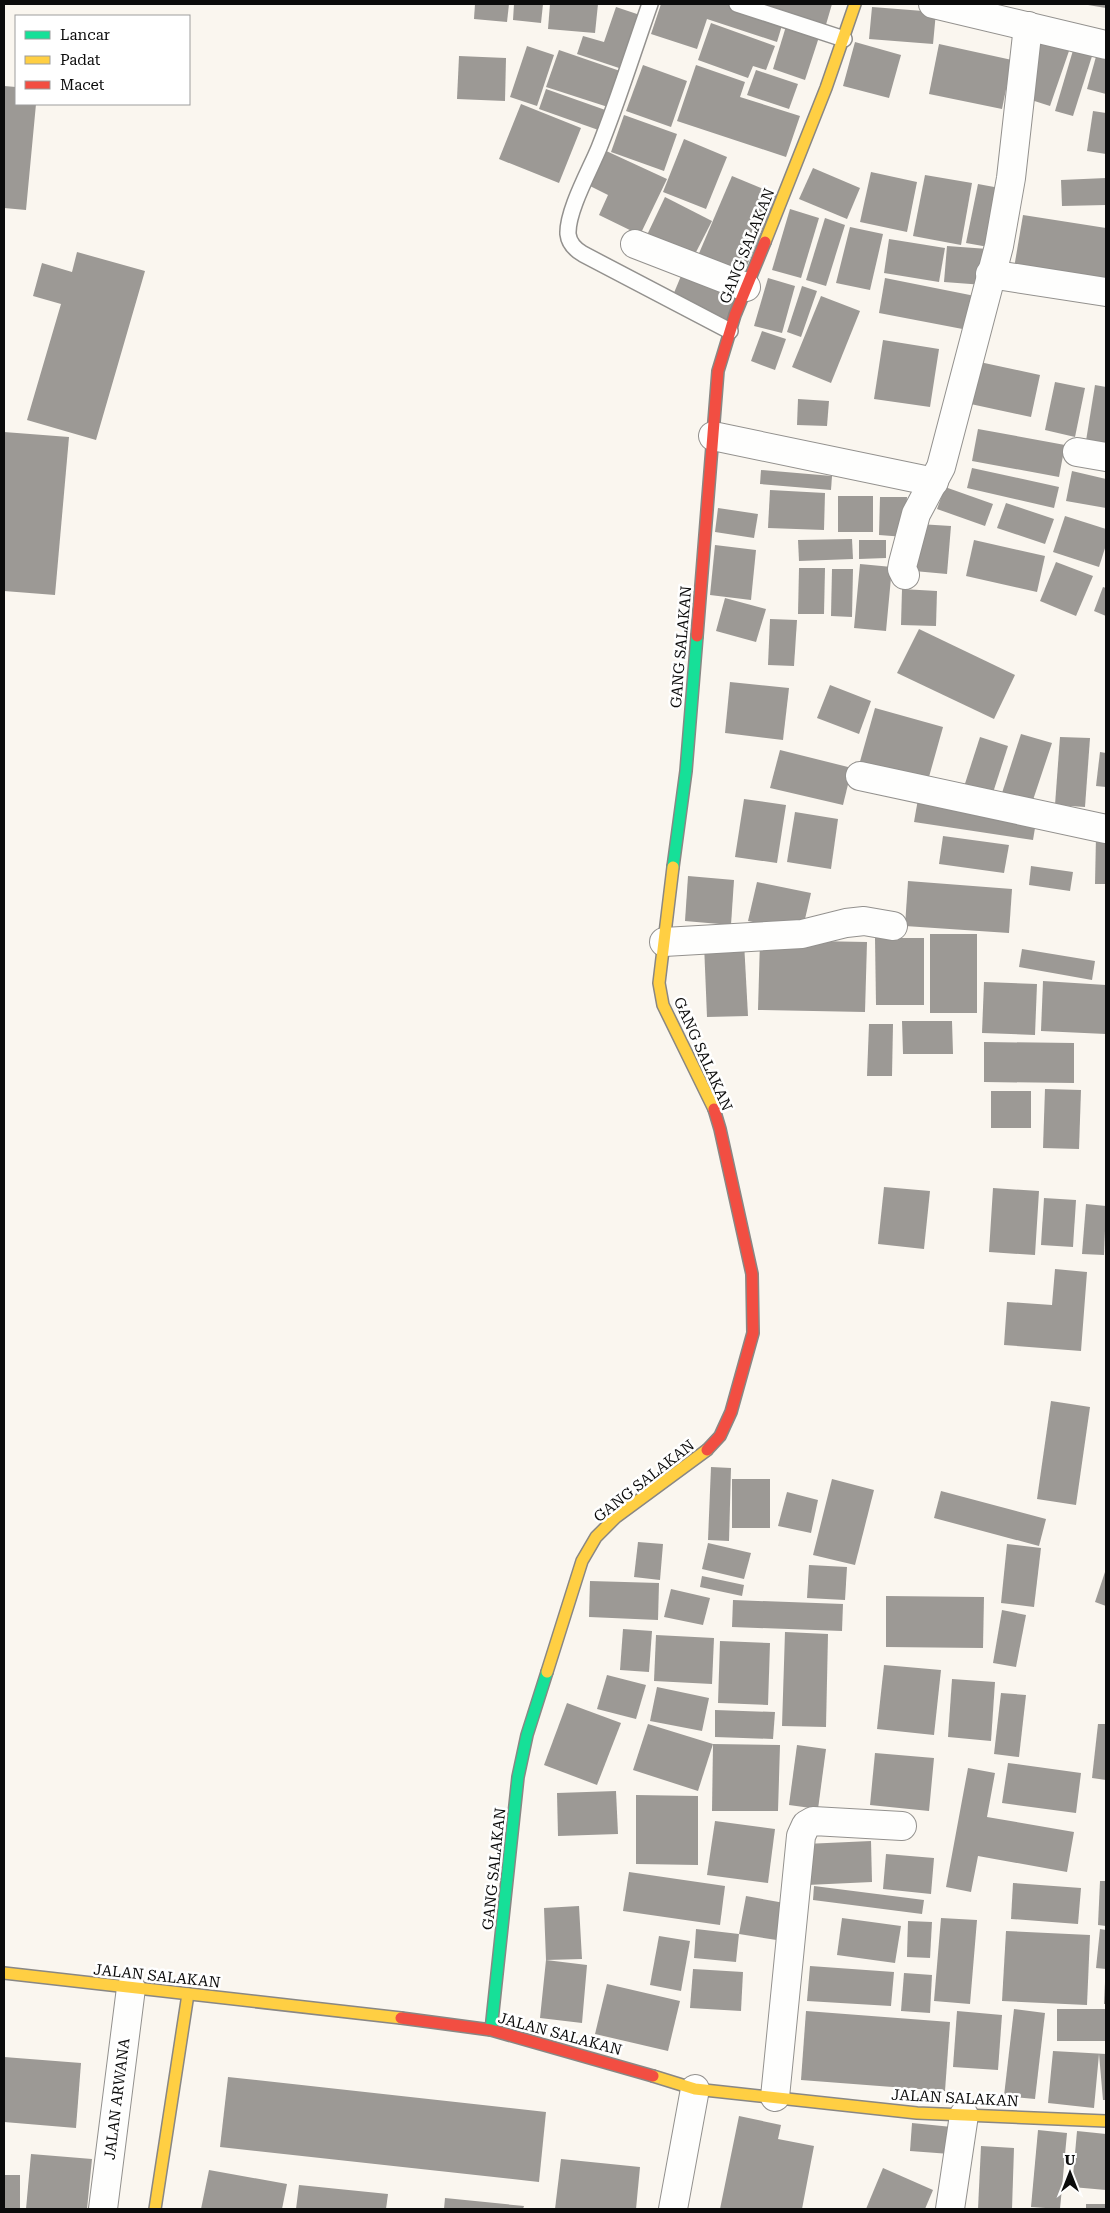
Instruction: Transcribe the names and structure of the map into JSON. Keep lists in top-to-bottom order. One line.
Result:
{"streets":{"street":["GANG SALAKAN","JALAN SALAKAN","JALAN ARWANA"]},"crossings":[["GANG SALAKAN","JALAN SALAKAN"],["JALAN SALAKAN","JALAN ARWANA"]],"legend":["Lancar","Padat","Macet"],"north":"top"}
